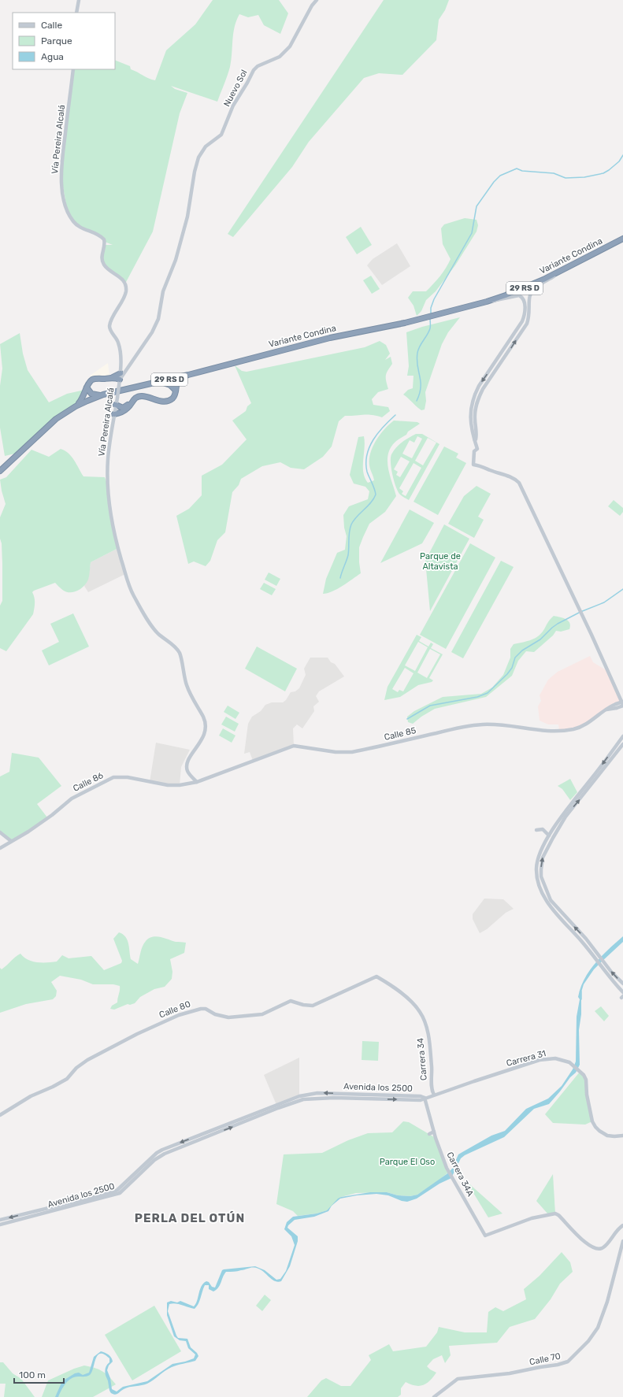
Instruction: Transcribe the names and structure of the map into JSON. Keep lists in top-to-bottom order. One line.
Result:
{"streets":{"highway":["Variante Condina","29 RS D"],"main road":["Nuevo Sol","Vía Pereira Alcalá","Calle 85","Calle 86","Calle 80","Carrera 31","Carrera 34","Avenida los 2500","Carrera 34A","Calle 70"]},"crossings":[["Nuevo Sol","Vía Pereira Alcalá"],["Vía Pereira Alcalá","Calle 85"],["Vía Pereira Alcalá","Calle 86"],["Calle 85","Calle 86"],["Calle 80","Carrera 34"],["Carrera 31","Carrera 34"],["Carrera 31","Avenida los 2500"],["Carrera 31","Carrera 34A"],["Avenida los 2500","Carrera 34A"]],"districts":["PERLA DEL OTÚN"],"parks":["Parque de Altavista","Parque El Oso"],"legend":["Calle","Parque","Agua"],"scale_bar":"100 m"}
